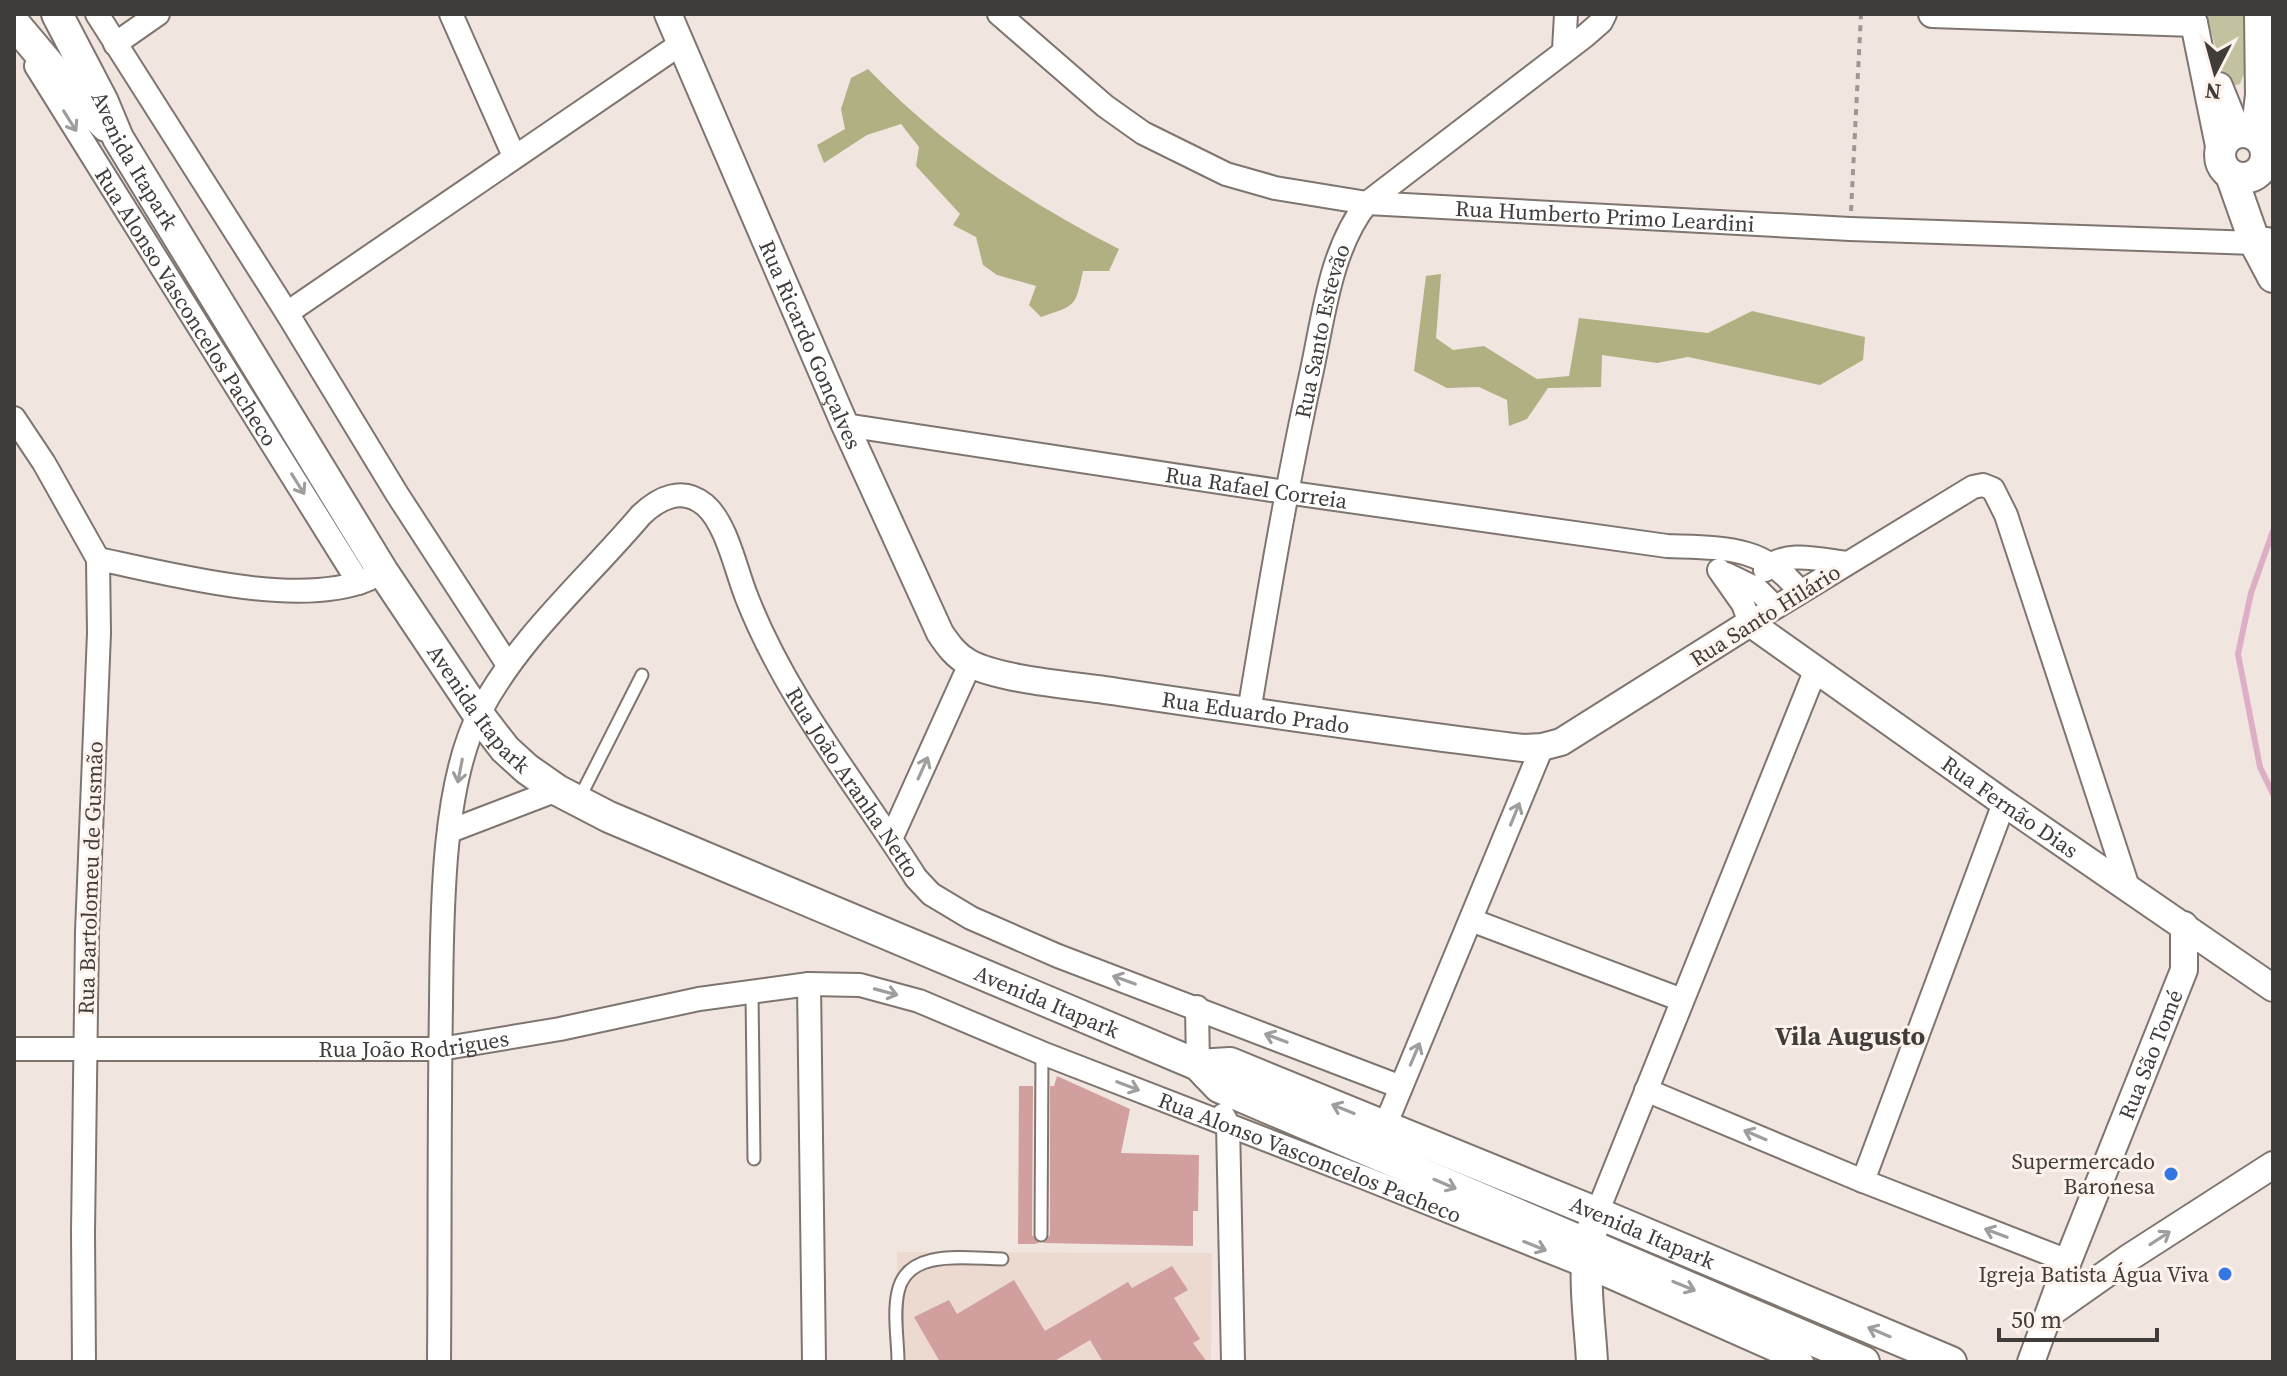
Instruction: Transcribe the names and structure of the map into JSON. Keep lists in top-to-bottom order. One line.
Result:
{"streets":{"main road":["Avenida Itapark","Rua Alonso Vasconcelos Pacheco"],"street":["Rua Humberto Primo Leardini","Rua Santo Estevão","Rua Ricardo Gonçalves","Rua Rafael Correia","Rua Santo Hilário","Rua Eduardo Prado","Rua João Aranha Netto","Rua Fernão Dias","Rua Bartolomeu de Gusmão","Rua João Rodrigues","Rua São Tomé"]},"crossings":[["Avenida Itapark","Rua Alonso Vasconcelos Pacheco"],["Avenida Itapark","Rua João Aranha Netto"],["Rua Humberto Primo Leardini","Rua Santo Estevão"],["Rua Alonso Vasconcelos Pacheco","Rua João Rodrigues"],["Rua Santo Estevão","Rua Rafael Correia"],["Rua Santo Estevão","Rua Eduardo Prado"],["Rua Ricardo Gonçalves","Rua Rafael Correia"],["Rua Ricardo Gonçalves","Rua Eduardo Prado"],["Rua Rafael Correia","Rua Santo Hilário"],["Rua Santo Hilário","Rua Eduardo Prado"],["Rua Santo Hilário","Rua Fernão Dias"],["Rua João Aranha Netto","Rua João Rodrigues"],["Rua Fernão Dias","Rua São Tomé"],["Rua Bartolomeu de Gusmão","Rua João Rodrigues"]],"one_way":["Rua Alonso Vasconcelos Pacheco"],"districts":["Vila Augusto"],"places":["Supermercado Baronesa","Igreja Batista Água Viva"],"scale_bar":"50 m","north":"bottom"}
